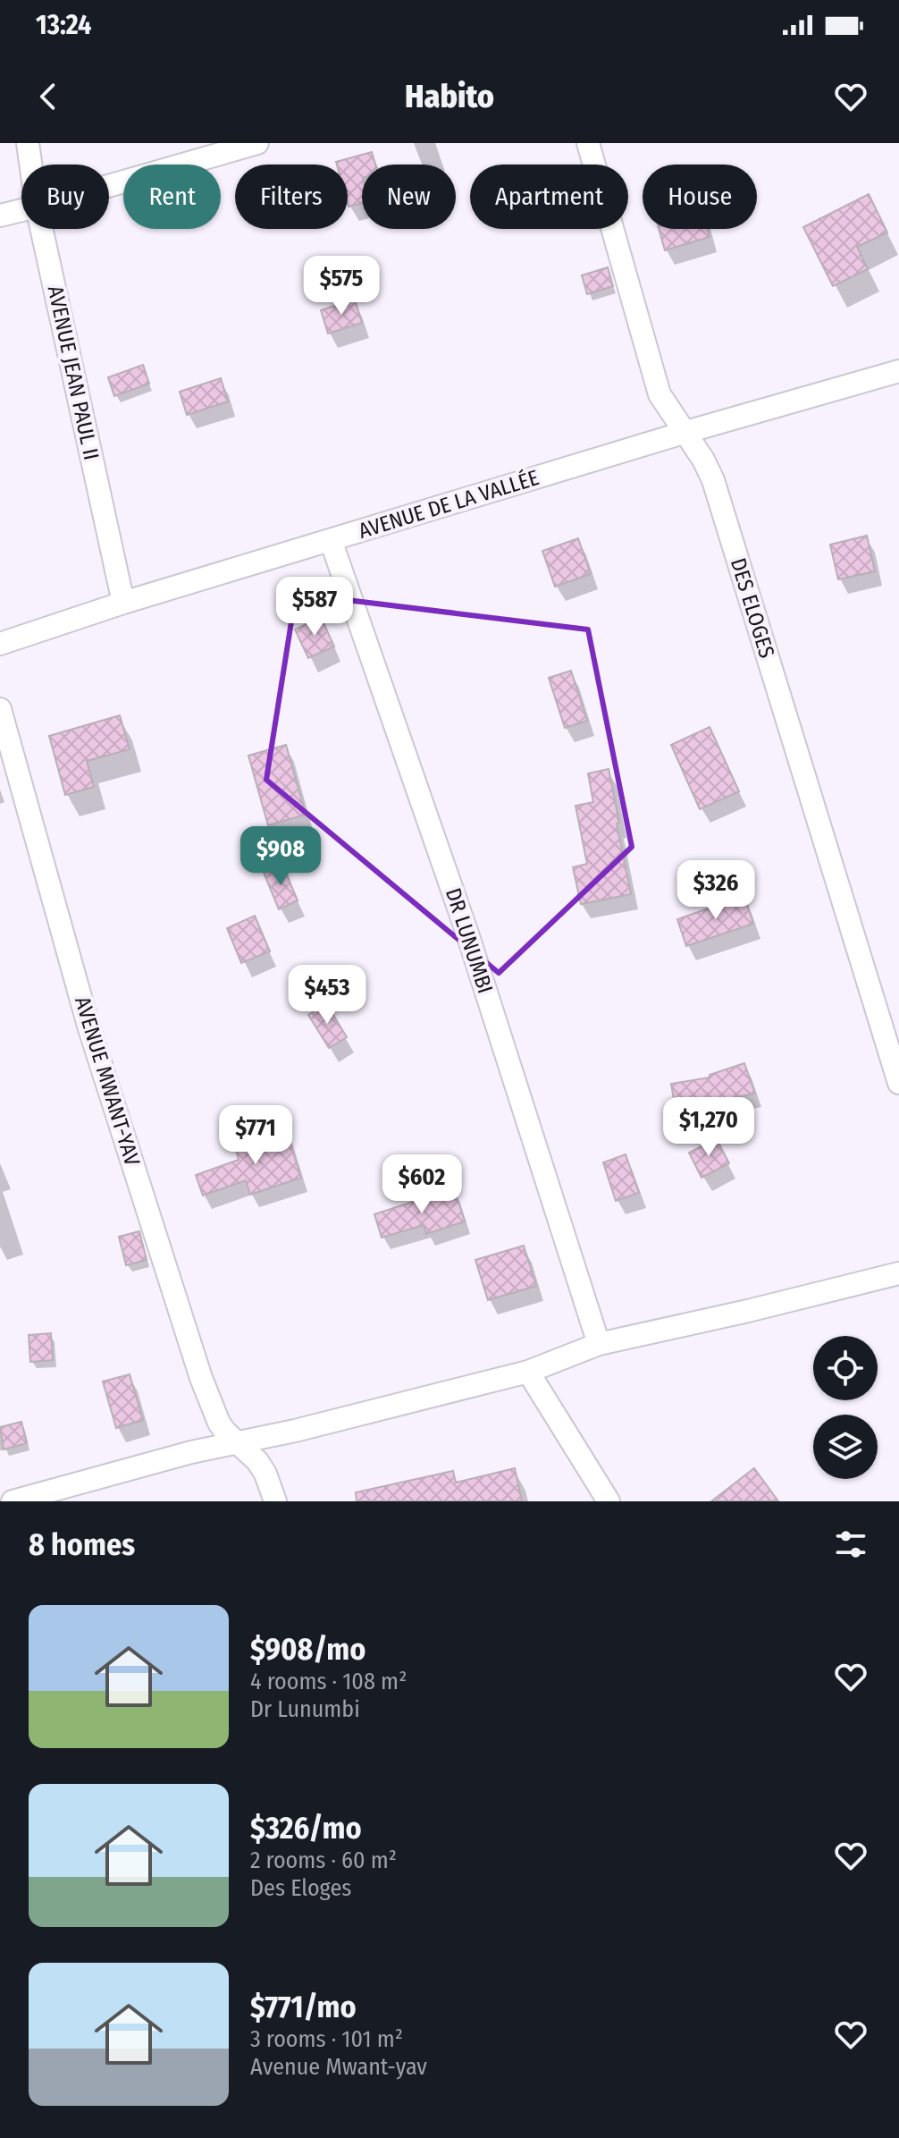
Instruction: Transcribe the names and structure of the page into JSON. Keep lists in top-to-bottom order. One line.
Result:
{"streets":{"street":["AVENUE JEAN PAUL II","AVENUE DE LA VALLÉE","DES ELOGES","DR LUNUMBI","AVENUE MWANT-YAV"]},"crossings":[["AVENUE JEAN PAUL II","AVENUE DE LA VALLÉE"],["AVENUE DE LA VALLÉE","DES ELOGES"],["AVENUE DE LA VALLÉE","DR LUNUMBI"]],"page":{"status":"13:24","header":"Habito","chip":["Buy","Rent","Filters","New","Apartment","House"],"price":["$575","$587","$908","$326","$453","$1,270","$771","$602"],"heading":"8 homes","list":[{"name":"$908/mo","note":"4 rooms · 108 m² · Dr Lunumbi"},{"name":"$326/mo","note":"2 rooms · 60 m² · Des Eloges"},{"name":"$771/mo","note":"3 rooms · 101 m² · Avenue Mwant-yav"}]}}
